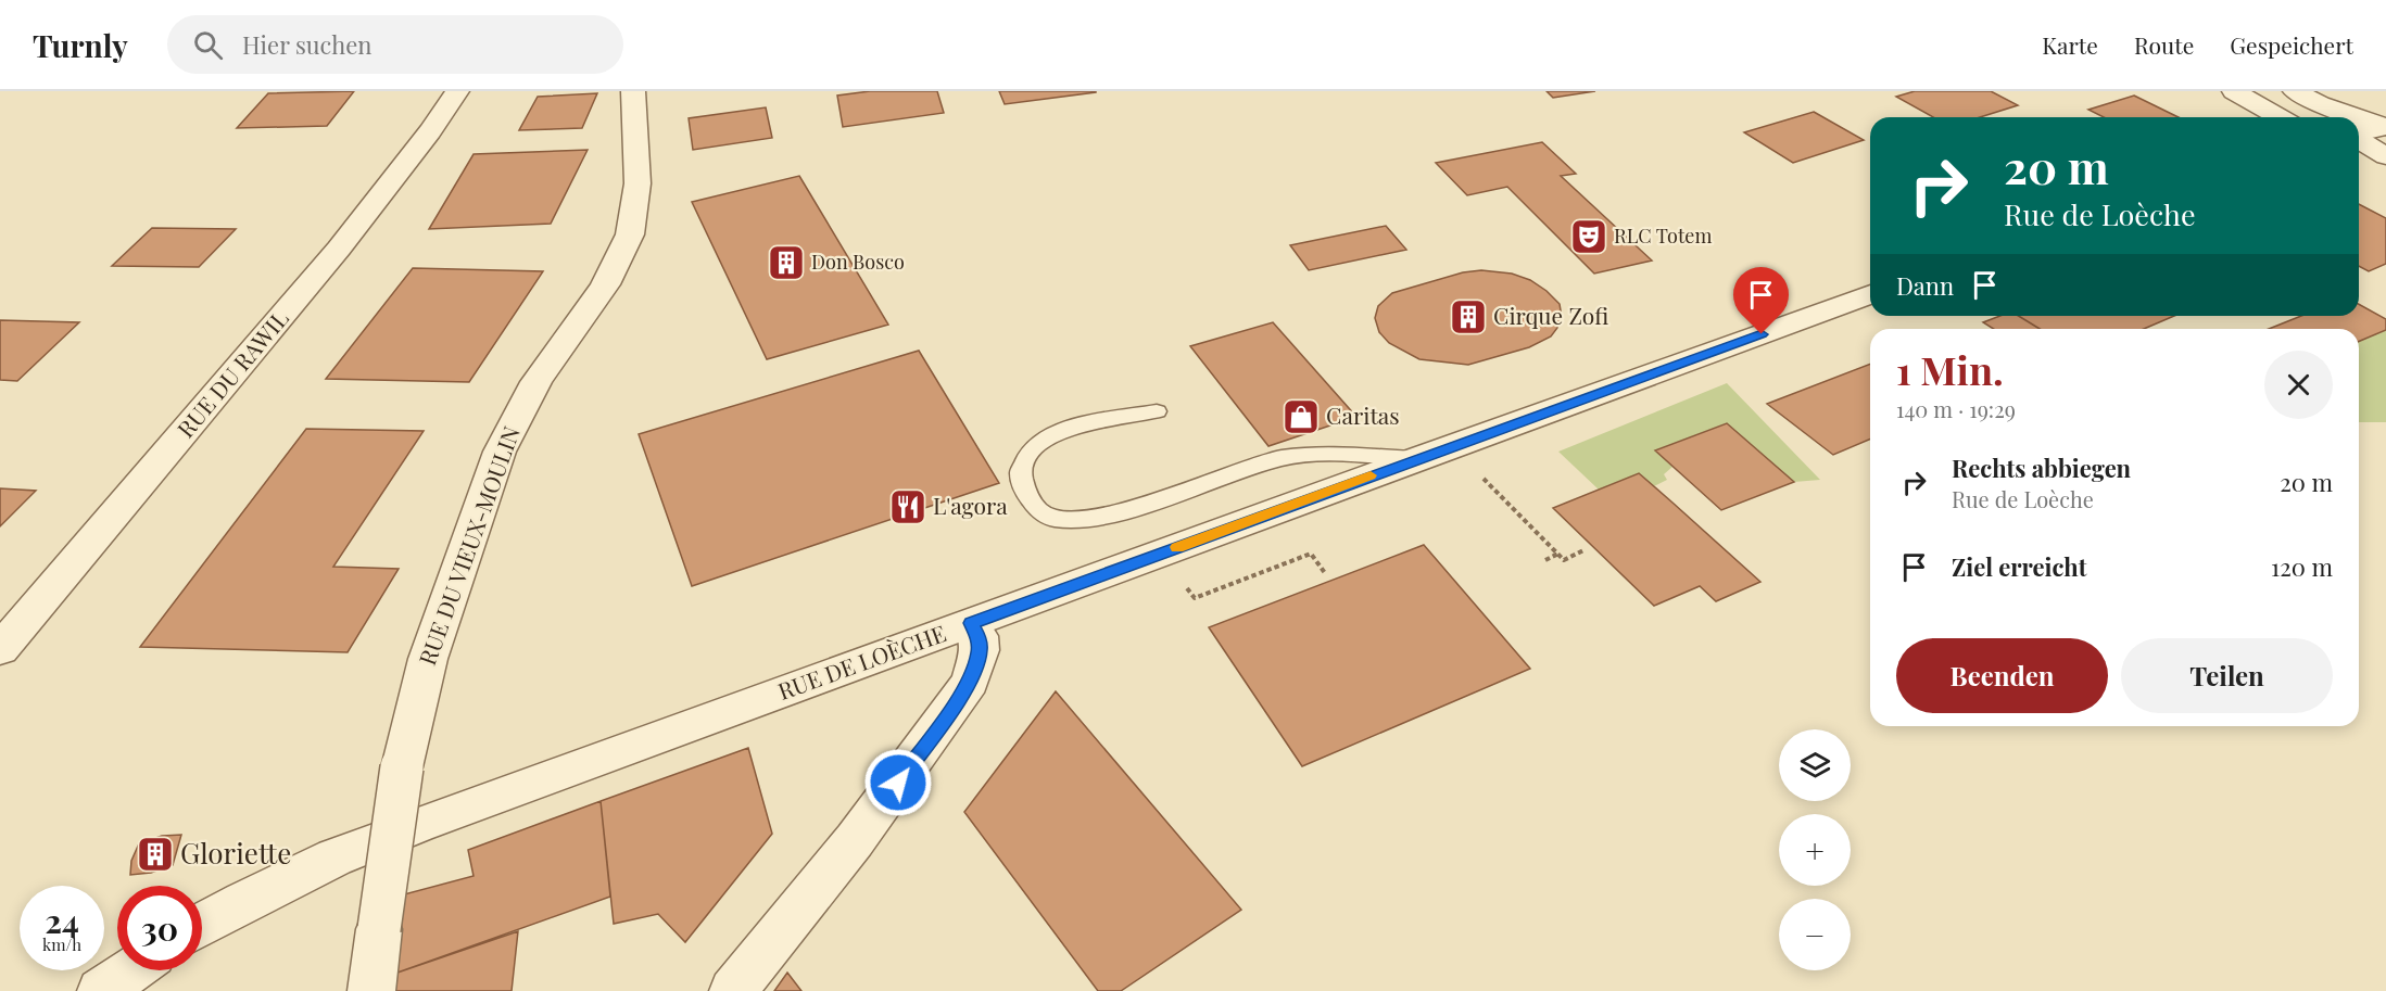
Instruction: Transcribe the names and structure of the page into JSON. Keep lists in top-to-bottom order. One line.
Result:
{"streets":{"street":["RUE DU RAWIL","RUE DU VIEUX-MOULIN","RUE DE LOÈCHE"]},"places":{"theatre":["RLC Totem"],"building":["Don Bosco","Cirque Zofi","Gloriette"],"shop":["Caritas"],"restaurant":["L'agora"]},"page":{"header":"Turnly","search":"Hier suchen","nav":["Karte","Route","Gespeichert"],"turn":["20 m","Rue de Loèche"],"then":"Dann","heading":["1 Min.","140 m · 19:29"],"list":[{"name":"Rechts abbiegen","note":"Rue de Loèche","value":"20 m"},{"name":"Ziel erreicht","value":"120 m"}],"buttons":["Beenden","Teilen"],"map_buttons":["+","−"],"speed":"24 km/h","limit":"30"}}
